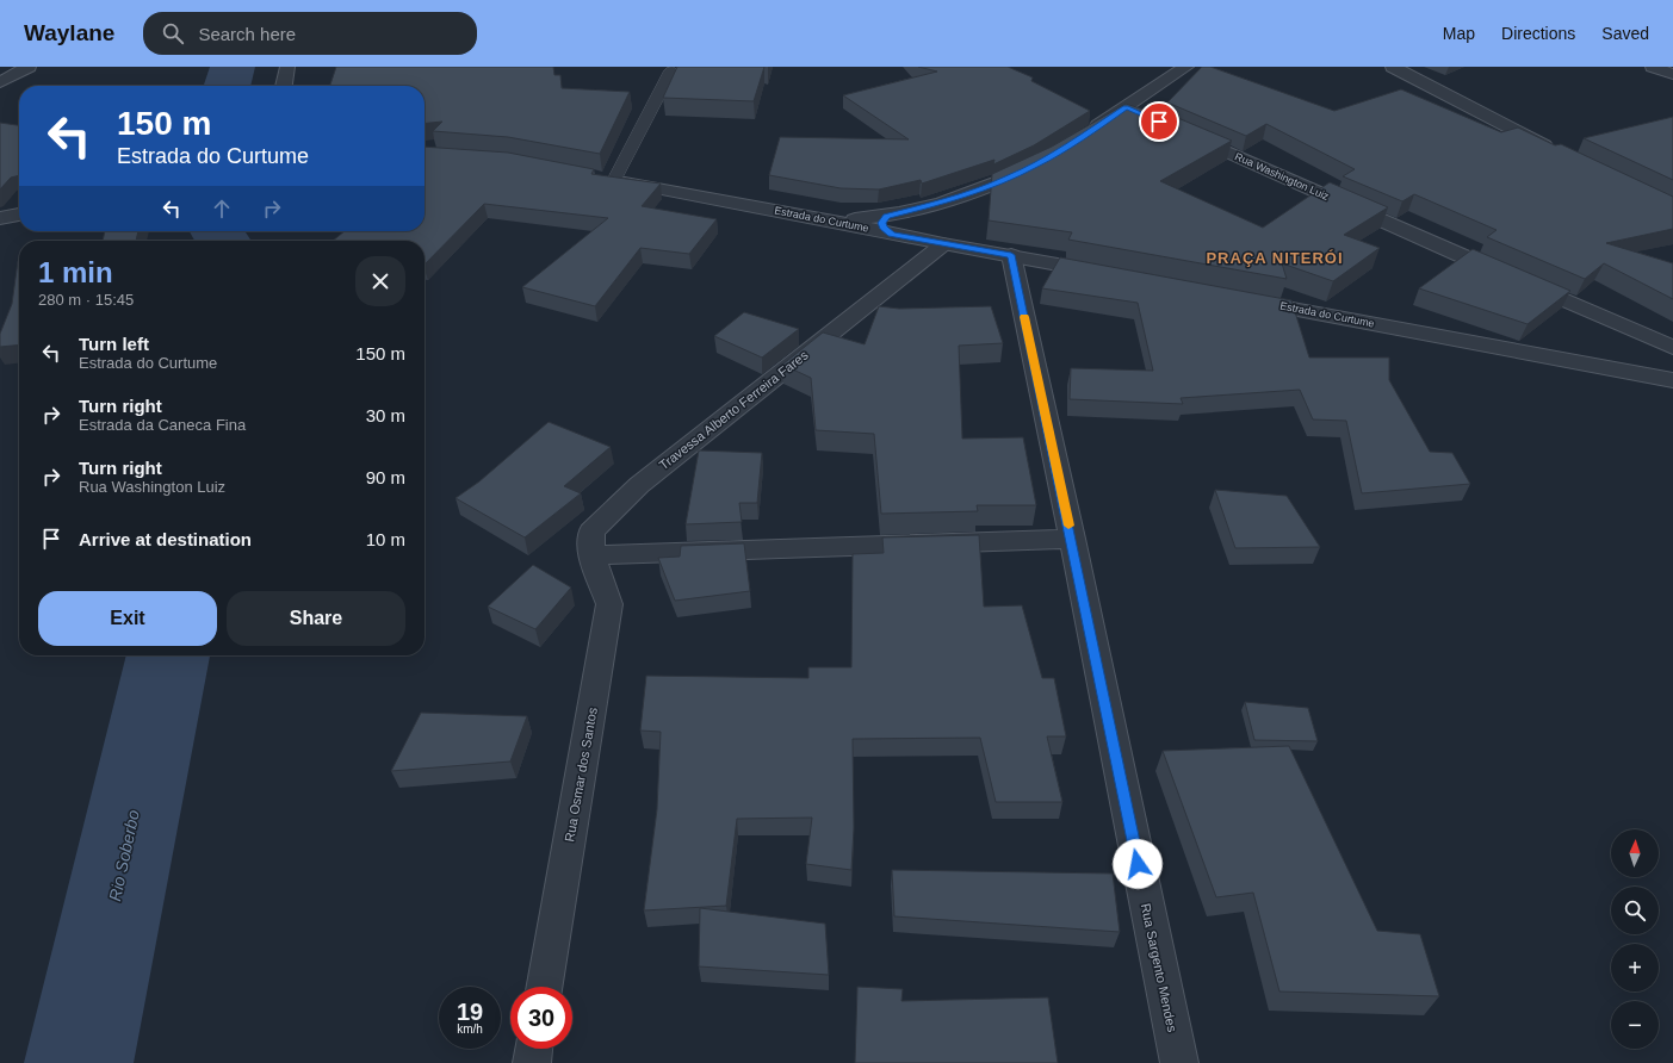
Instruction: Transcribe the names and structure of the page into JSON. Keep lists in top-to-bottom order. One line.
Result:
{"streets":{"street":["Rua Washington Luiz","Estrada do Curtume","Travessa Alberto Ferreira Fares","Rua Osmar dos Santos","Rua Sargento Mendes"]},"crossings":[["Estrada do Curtume","Travessa Alberto Ferreira Fares"],["Estrada do Curtume","Rua Sargento Mendes"],["Travessa Alberto Ferreira Fares","Rua Osmar dos Santos"]],"districts":["PRAÇA NITERÓI"],"water":["Rio Soberbo"],"north":"top","page":{"header":"Waylane","search":"Search here","nav":["Map","Directions","Saved"],"turn":["150 m","Estrada do Curtume"],"heading":["1 min","280 m · 15:45"],"list":[{"name":"Turn left","note":"Estrada do Curtume","value":"150 m"},{"name":"Turn right","note":"Estrada da Caneca Fina","value":"30 m"},{"name":"Turn right","note":"Rua Washington Luiz","value":"90 m"},{"name":"Arrive at destination","value":"10 m"}],"buttons":["Exit","Share"],"map_buttons":["+","−"],"speed":"19 km/h","limit":"30"}}
